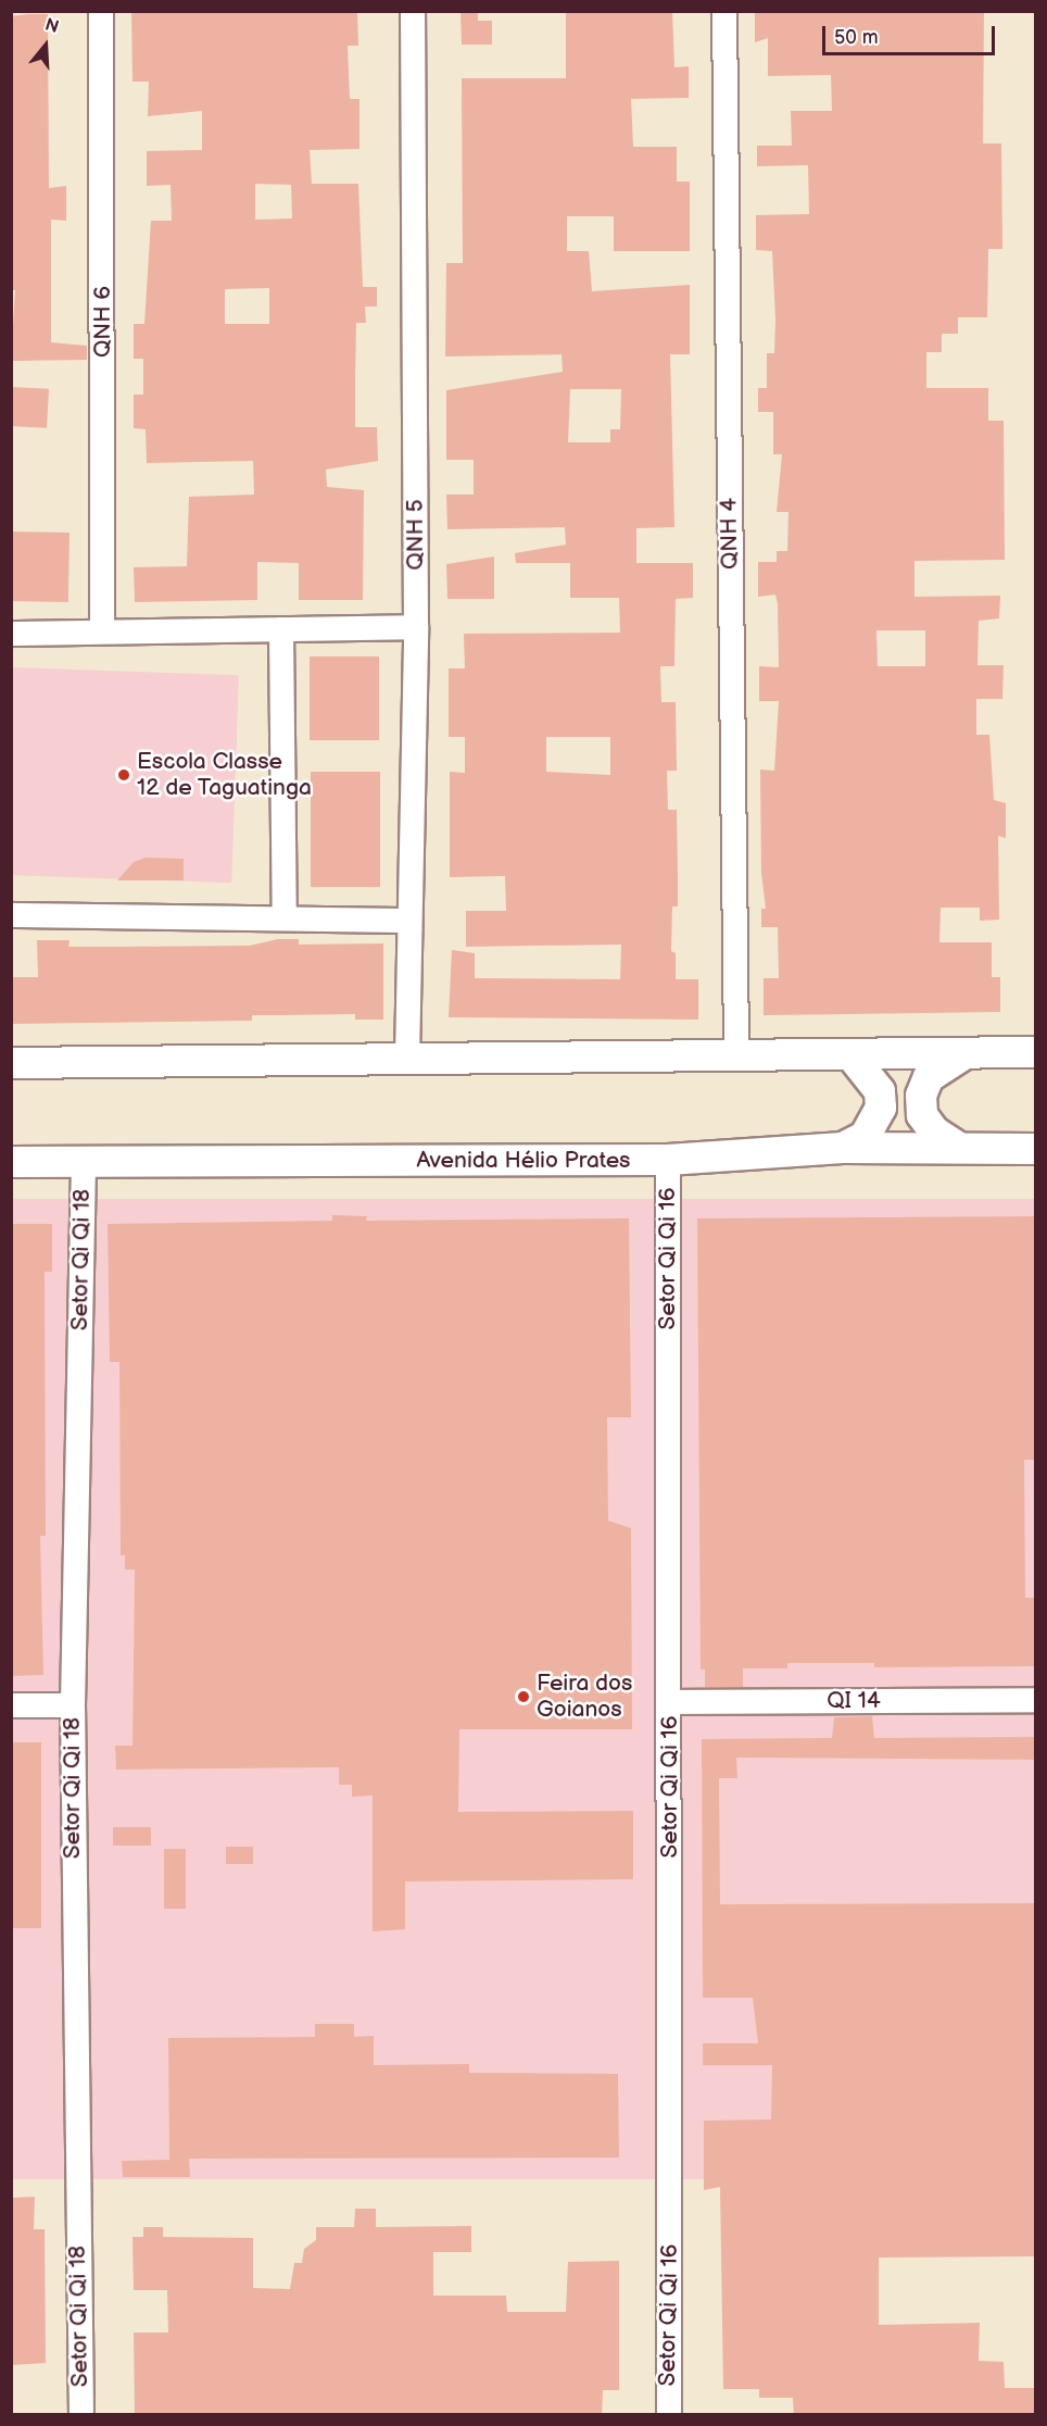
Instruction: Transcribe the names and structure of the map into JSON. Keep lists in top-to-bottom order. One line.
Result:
{"streets":{"main road":["Avenida Hélio Prates"],"street":["QNH 6","QNH 4","QNH 5","Setor Qi Qi 16","Setor Qi Qi 18","QI 14"]},"crossings":[["Avenida Hélio Prates","Setor Qi Qi 16"],["Avenida Hélio Prates","Setor Qi Qi 18"],["Setor Qi Qi 16","QI 14"]],"places":["Escola Classe 12 de Taguatinga","Feira dos Goianos"],"scale_bar":"50 m","north":"top"}
